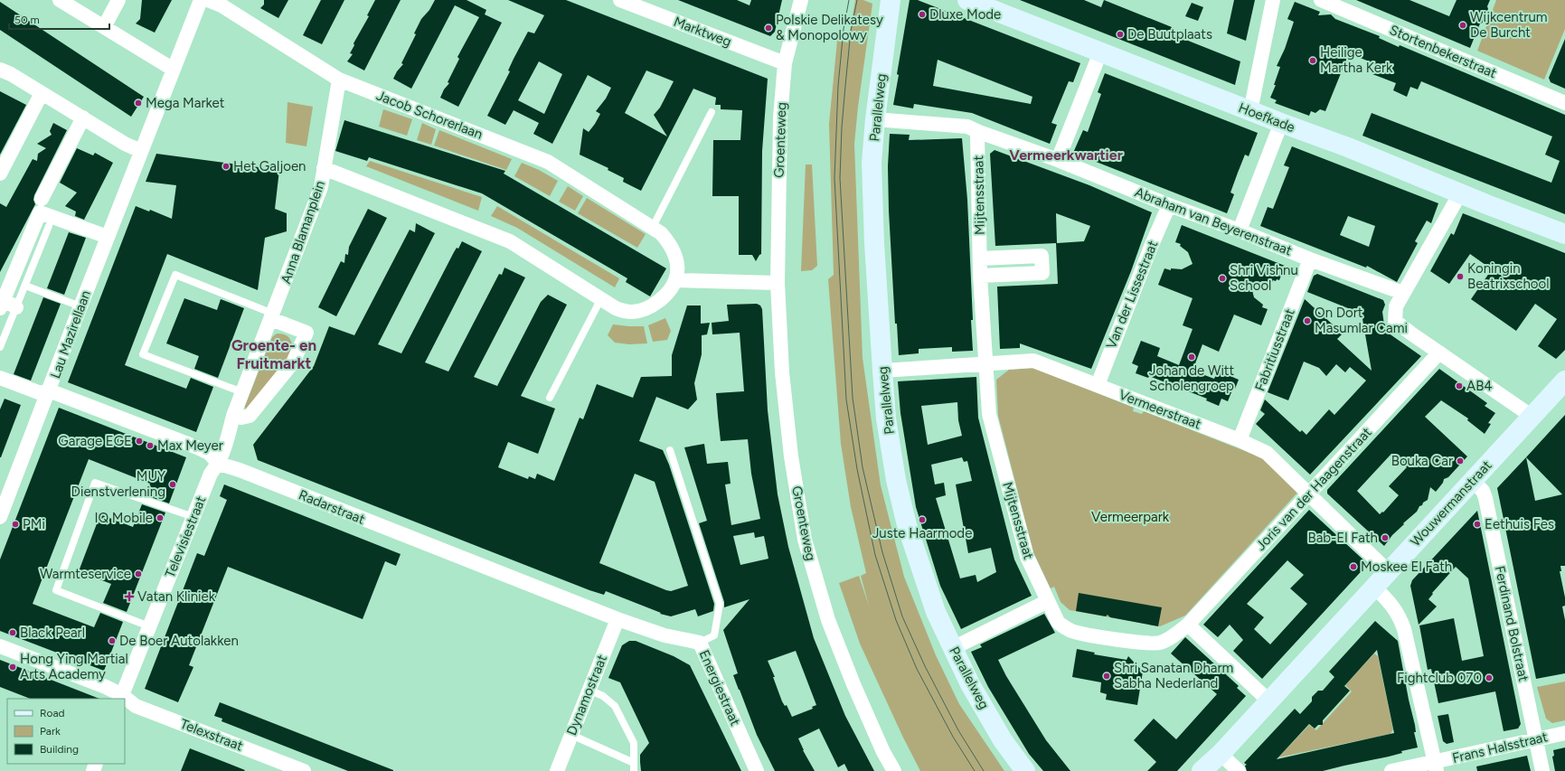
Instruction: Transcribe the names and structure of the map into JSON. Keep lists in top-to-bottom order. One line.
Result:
{"streets":{"street":["Marktweg","Stortenbekerstraat","Parallelweg","Jacob Schorerlaan","Hoefkade","Groenteweg","Mijtensstraat","Abraham van Beyerenstraat","Anna Blamanplein","Van der Lissestraat","Lau Mazirellaan","Fabritiusstraat","Vermeerstraat","Joris van der Haagenstraat","Wouwermanstraat","Radarstraat","Televisiestraat","Ferdinand Bolstraat","Energiestraat","Dynamostraat","Telexstraat","Frans Halsstraat"]},"crossings":[["Marktweg","Groenteweg"],["Parallelweg","Abraham van Beyerenstraat"],["Parallelweg","Vermeerstraat"],["Jacob Schorerlaan","Anna Blamanplein"],["Mijtensstraat","Abraham van Beyerenstraat"],["Mijtensstraat","Vermeerstraat"],["Mijtensstraat","Joris van der Haagenstraat"],["Abraham van Beyerenstraat","Van der Lissestraat"],["Abraham van Beyerenstraat","Fabritiusstraat"],["Anna Blamanplein","Televisiestraat"],["Van der Lissestraat","Vermeerstraat"],["Lau Mazirellaan","Radarstraat"],["Fabritiusstraat","Vermeerstraat"],["Vermeerstraat","Joris van der Haagenstraat"],["Vermeerstraat","Wouwermanstraat"],["Wouwermanstraat","Ferdinand Bolstraat"],["Radarstraat","Televisiestraat"],["Radarstraat","Energiestraat"],["Radarstraat","Dynamostraat"],["Ferdinand Bolstraat","Frans Halsstraat"],["Energiestraat","Dynamostraat"]],"districts":["Vermeerkwartier","Groente- en Fruitmarkt"],"parks":["Vermeerpark"],"places":{"other":["Dluxe Mode","Wijkcentrum De Burcht","Polskie Delikatesy & Monopolowy","De Buutplaats","Heilige Martha Kerk","Mega Market","Het Galjoen","Koningin Beatrixschool","Shri Vishnu School","On Dort Masumlar Cami","Johan de Witt Scholengroep","AB4","Garage EGE","Max Meyer","Bouka Car","MUY Dienstverlening","IQ Mobile","Juste Haarmode","PMi","Eethuis Fes","Bab-El Fath","Moskee El Fath","Warmteservice","Black Pearl","De Boer Autolakken","Hong Ying Martial Arts Academy","Shri Sanatan Dharm Sabha Nederland","Fightclub 070"],"health":["Vatan Kliniek"]},"legend":["Road","Park","Building"],"scale_bar":"50 m"}
